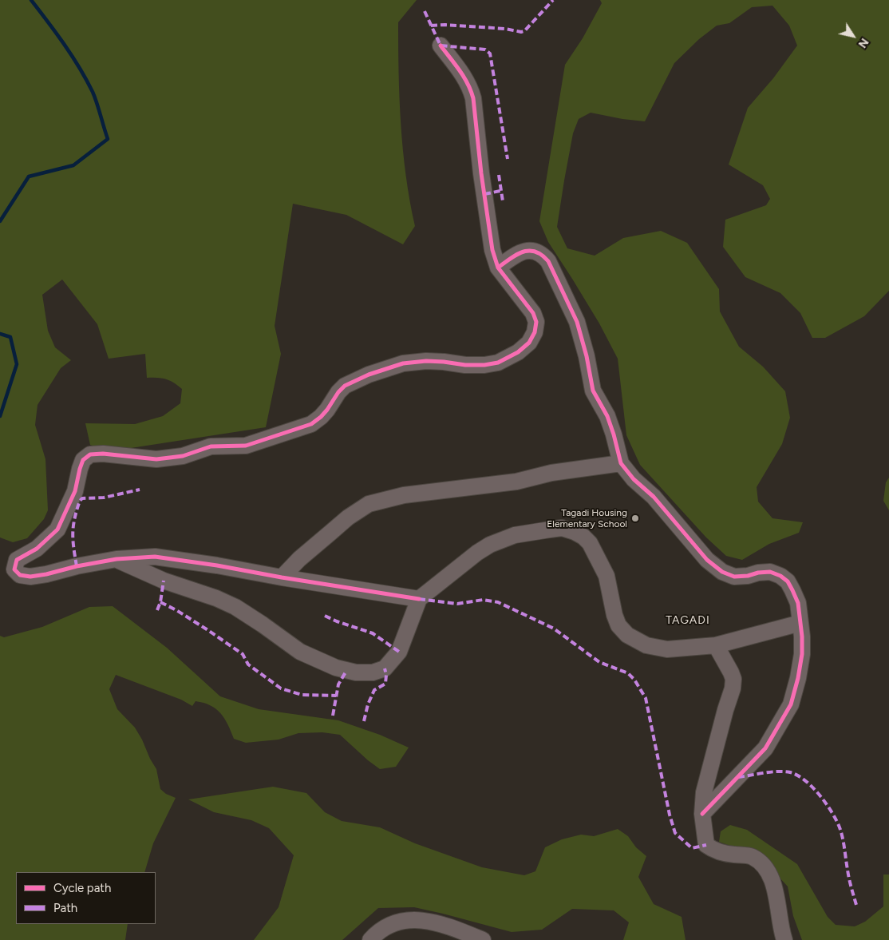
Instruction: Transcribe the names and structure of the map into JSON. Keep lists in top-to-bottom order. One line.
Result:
{"districts":["TAGADI"],"places":["Tagadi Housing Elementary School"],"legend":["Cycle path","Path"],"north":"bottom right"}
